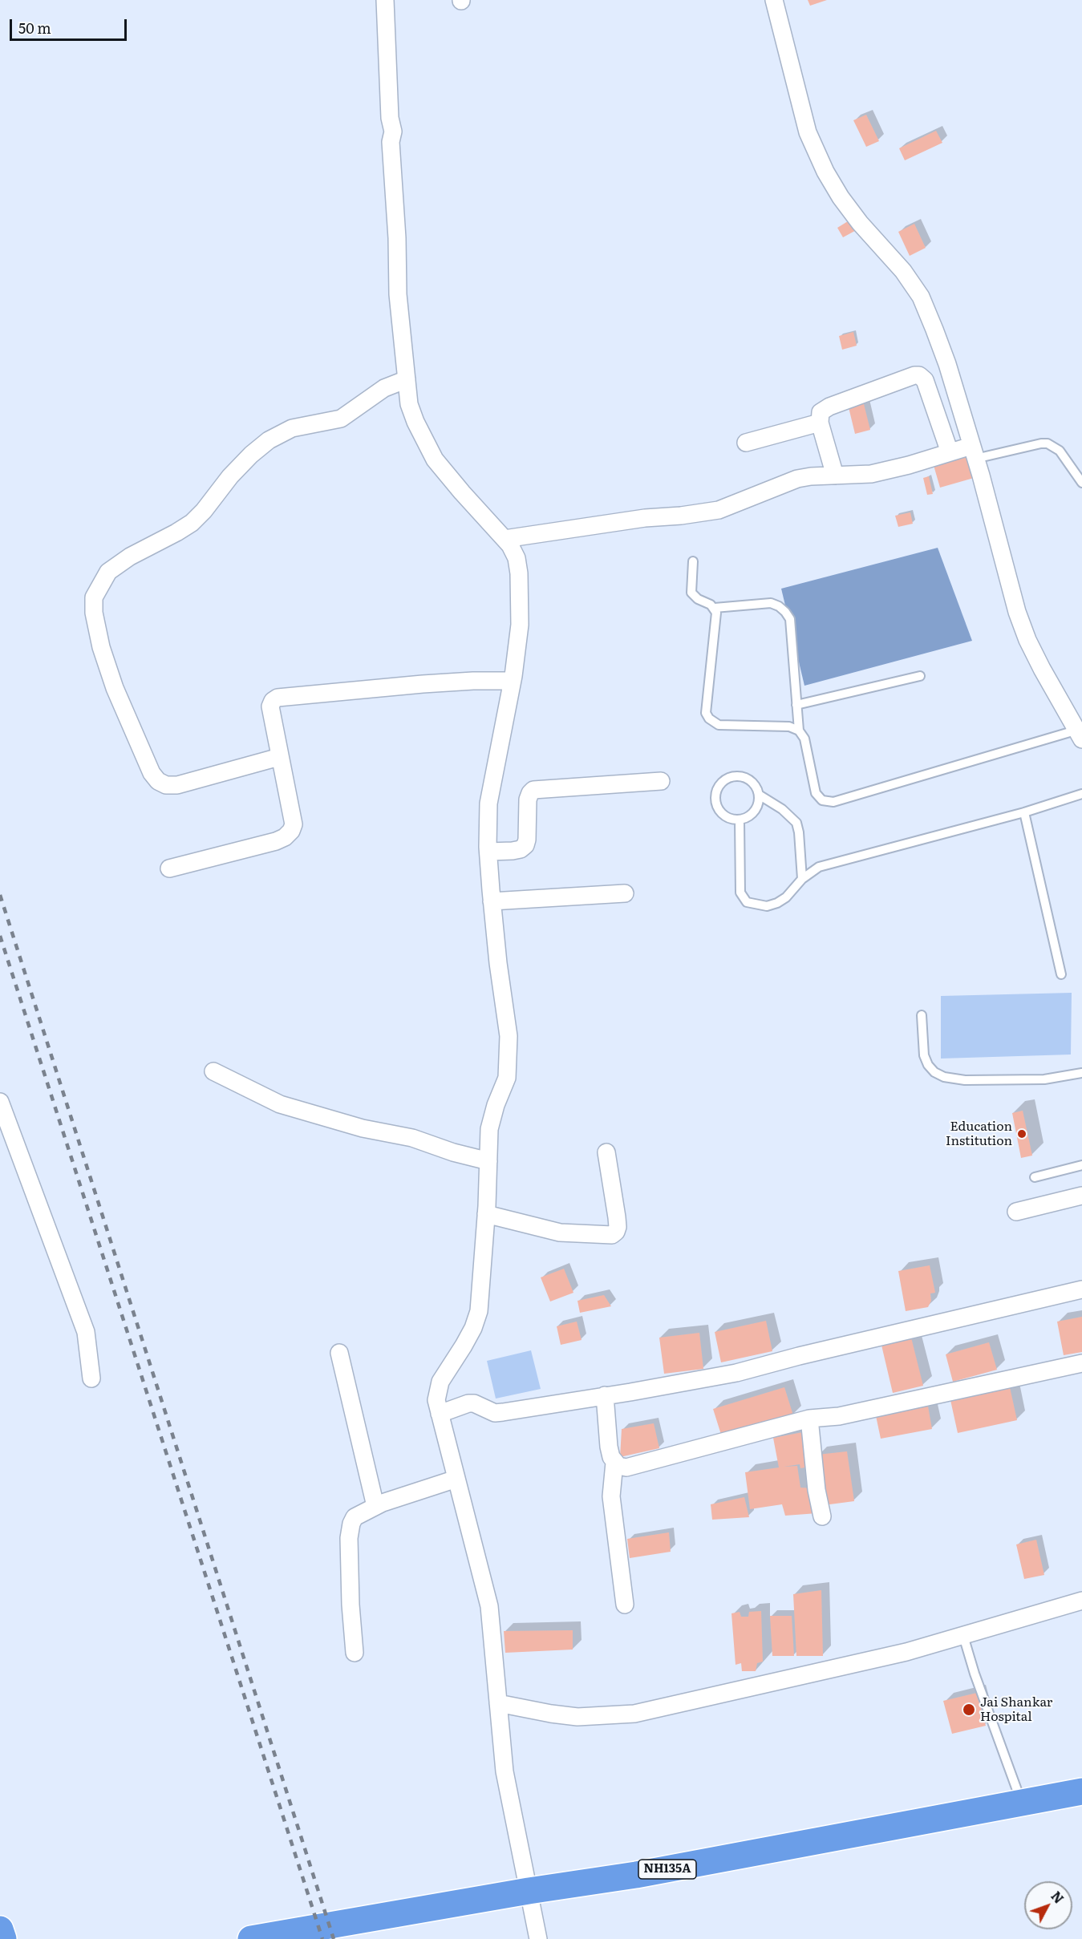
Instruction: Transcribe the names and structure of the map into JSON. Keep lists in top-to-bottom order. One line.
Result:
{"streets":{"highway":["NH135A"]},"places":["Education Institution","Jai Shankar Hospital"],"scale_bar":"50 m","north":"top right"}
